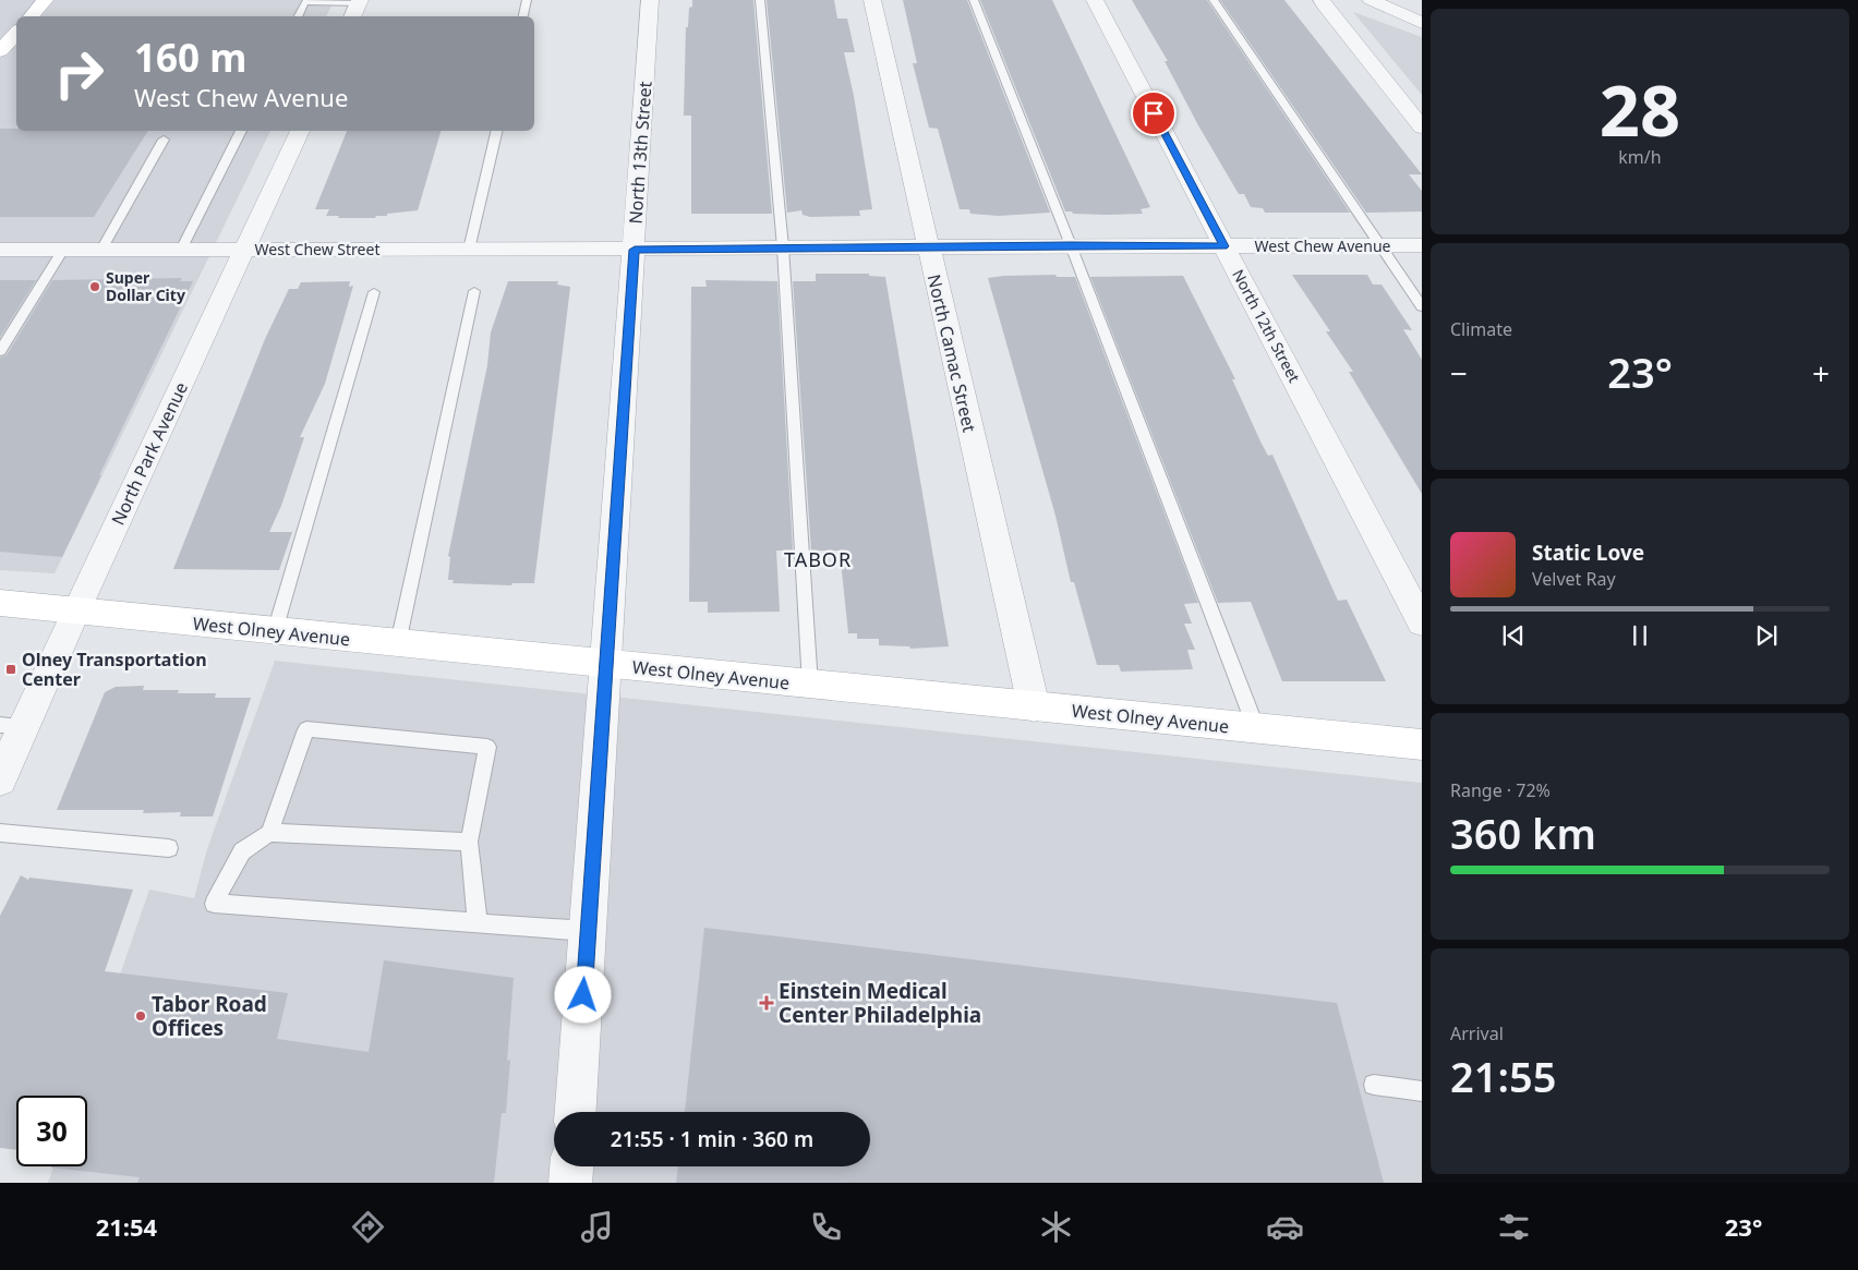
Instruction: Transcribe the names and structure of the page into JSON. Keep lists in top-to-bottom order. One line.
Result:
{"streets":{"street":["North 13th Street","West Chew Avenue","West Chew Street","North 12th Street","North Camac Street","North Park Avenue","West Olney Avenue"]},"crossings":[["North 13th Street","West Chew Avenue"],["North 13th Street","West Chew Street"],["North 13th Street","West Olney Avenue"],["West Chew Avenue","West Chew Street"],["West Chew Avenue","North 12th Street"],["West Chew Avenue","North Camac Street"],["West Chew Street","North Park Avenue"],["North Camac Street","West Olney Avenue"],["North Park Avenue","West Olney Avenue"]],"districts":["TABOR"],"places":{"other":["Super Dollar City","Tabor Road Offices"],"transit":["Olney Transportation Center"],"health":["Einstein Medical Center Philadelphia"]},"page":{"tile":[["28","km/h"],"Climate",["Range · 72%","360 km"],["Arrival","21:55"]],"turn":["160 m","West Chew Avenue"],"heat":["−","23°","+"],"song":["Static Love","Velvet Ray"],"limit":"30","trip":"21:55 · 1 min · 360 m","tabs":["21:54","23°"]}}
